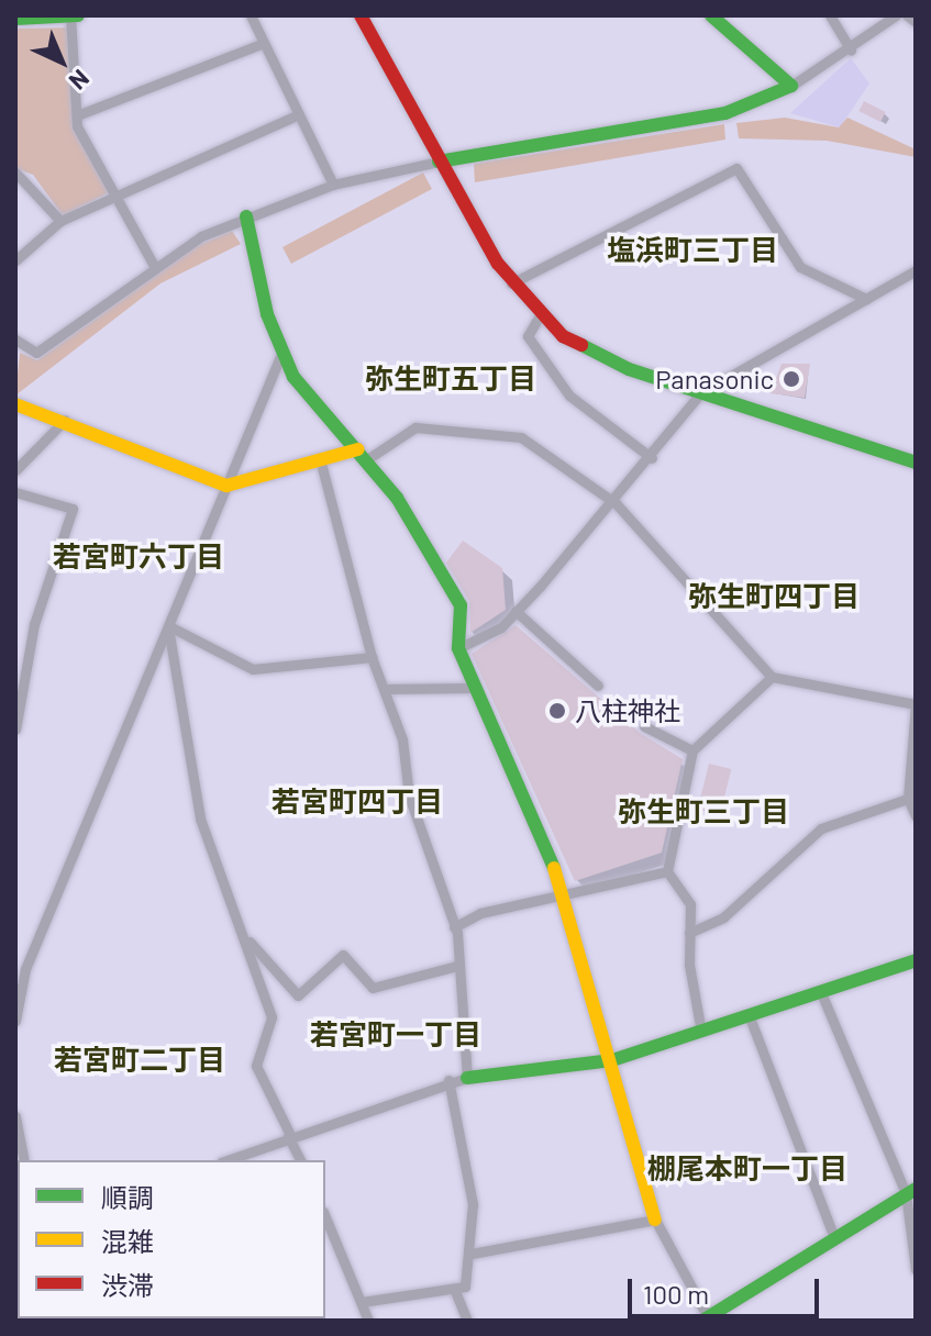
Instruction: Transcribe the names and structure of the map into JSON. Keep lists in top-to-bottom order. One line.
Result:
{"districts":["塩浜町三丁目","弥生町五丁目","若宮町六丁目","弥生町四丁目","若宮町四丁目","弥生町三丁目","若宮町一丁目","若宮町二丁目","棚尾本町一丁目"],"places":["Panasonic","八柱神社"],"legend":["順調","混雑","渋滞"],"scale_bar":"100 m","north":"bottom right"}
